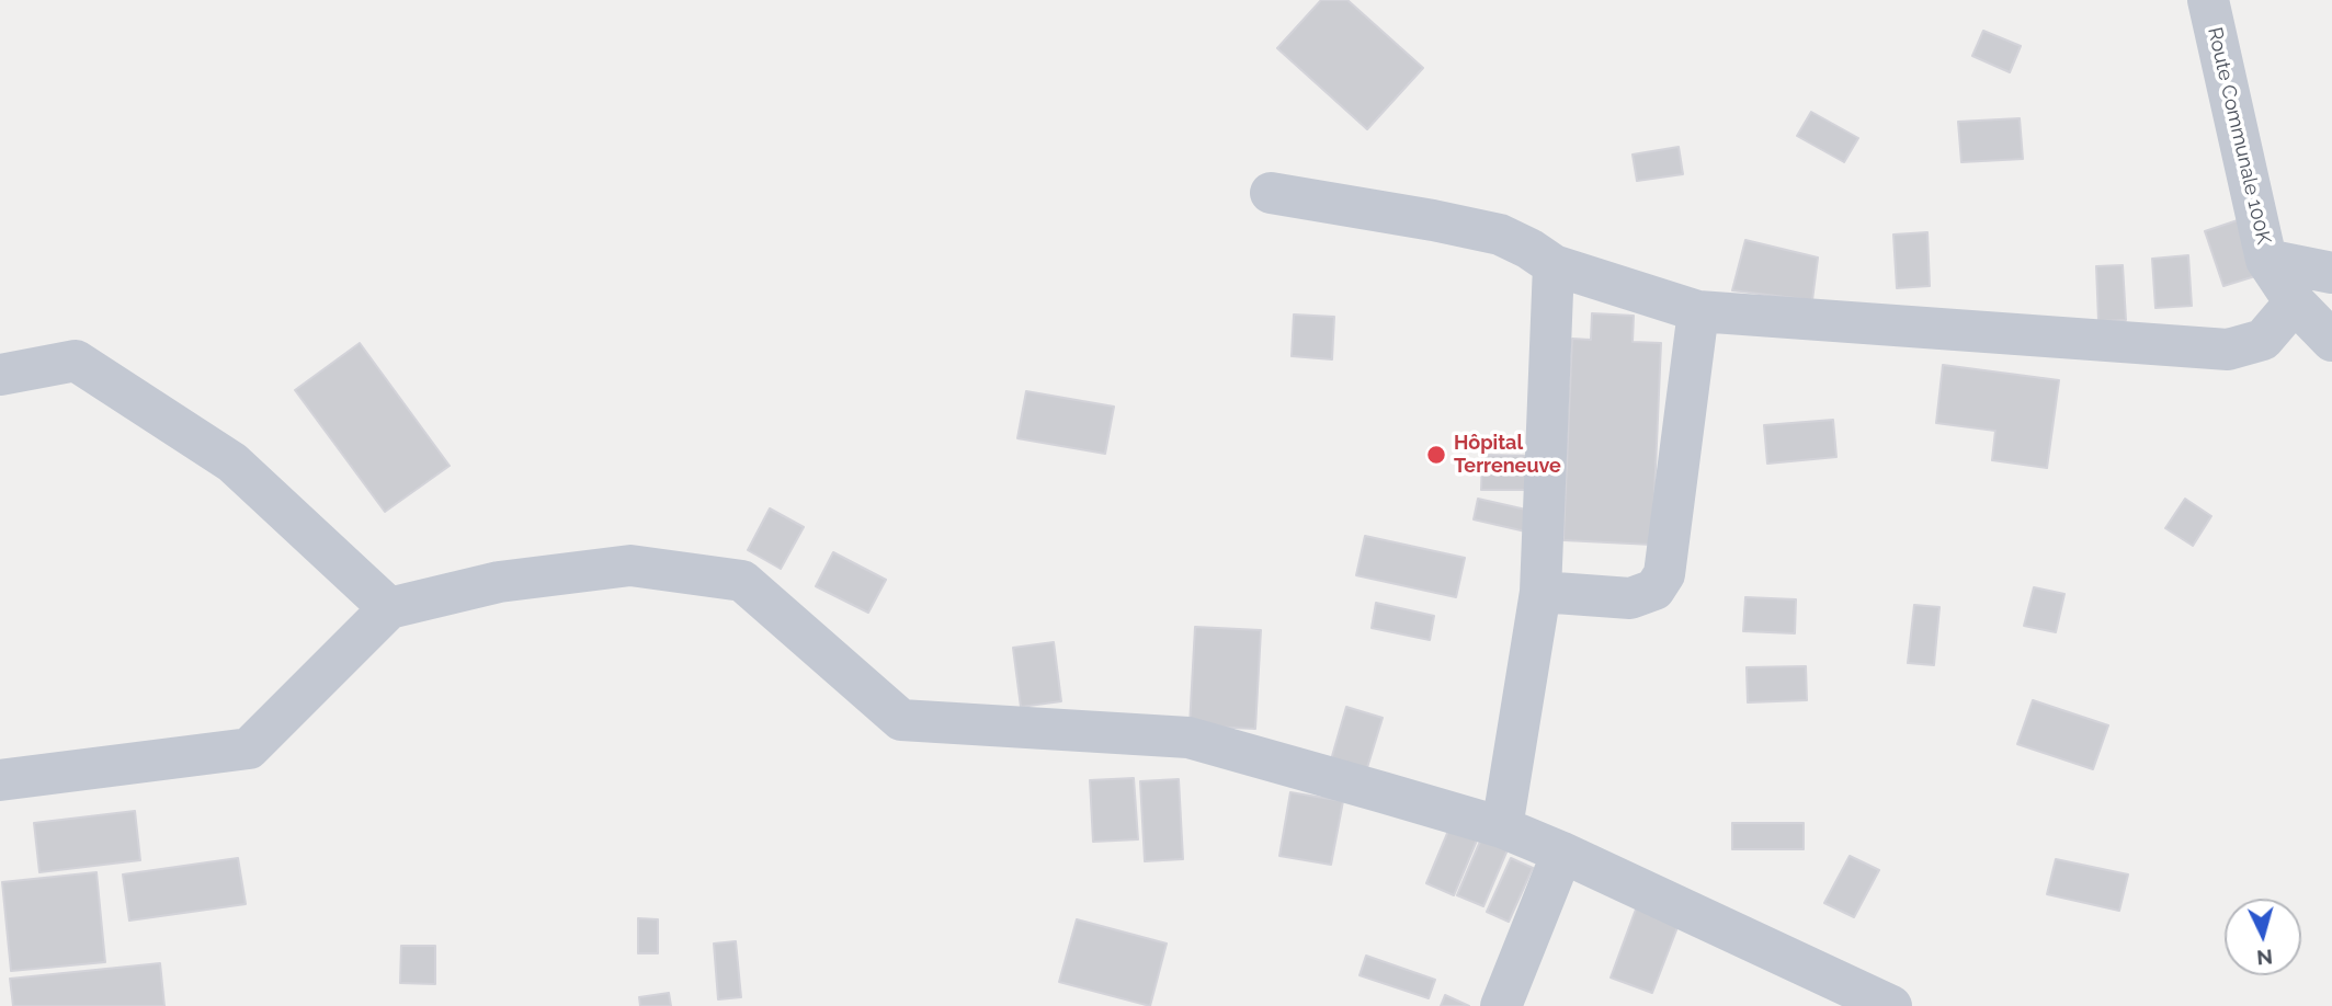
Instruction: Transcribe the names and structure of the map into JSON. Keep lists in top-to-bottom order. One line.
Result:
{"streets":{"street":["Route Communale 100K"]},"places":["Hôpital Terreneuve"],"north":"bottom"}
